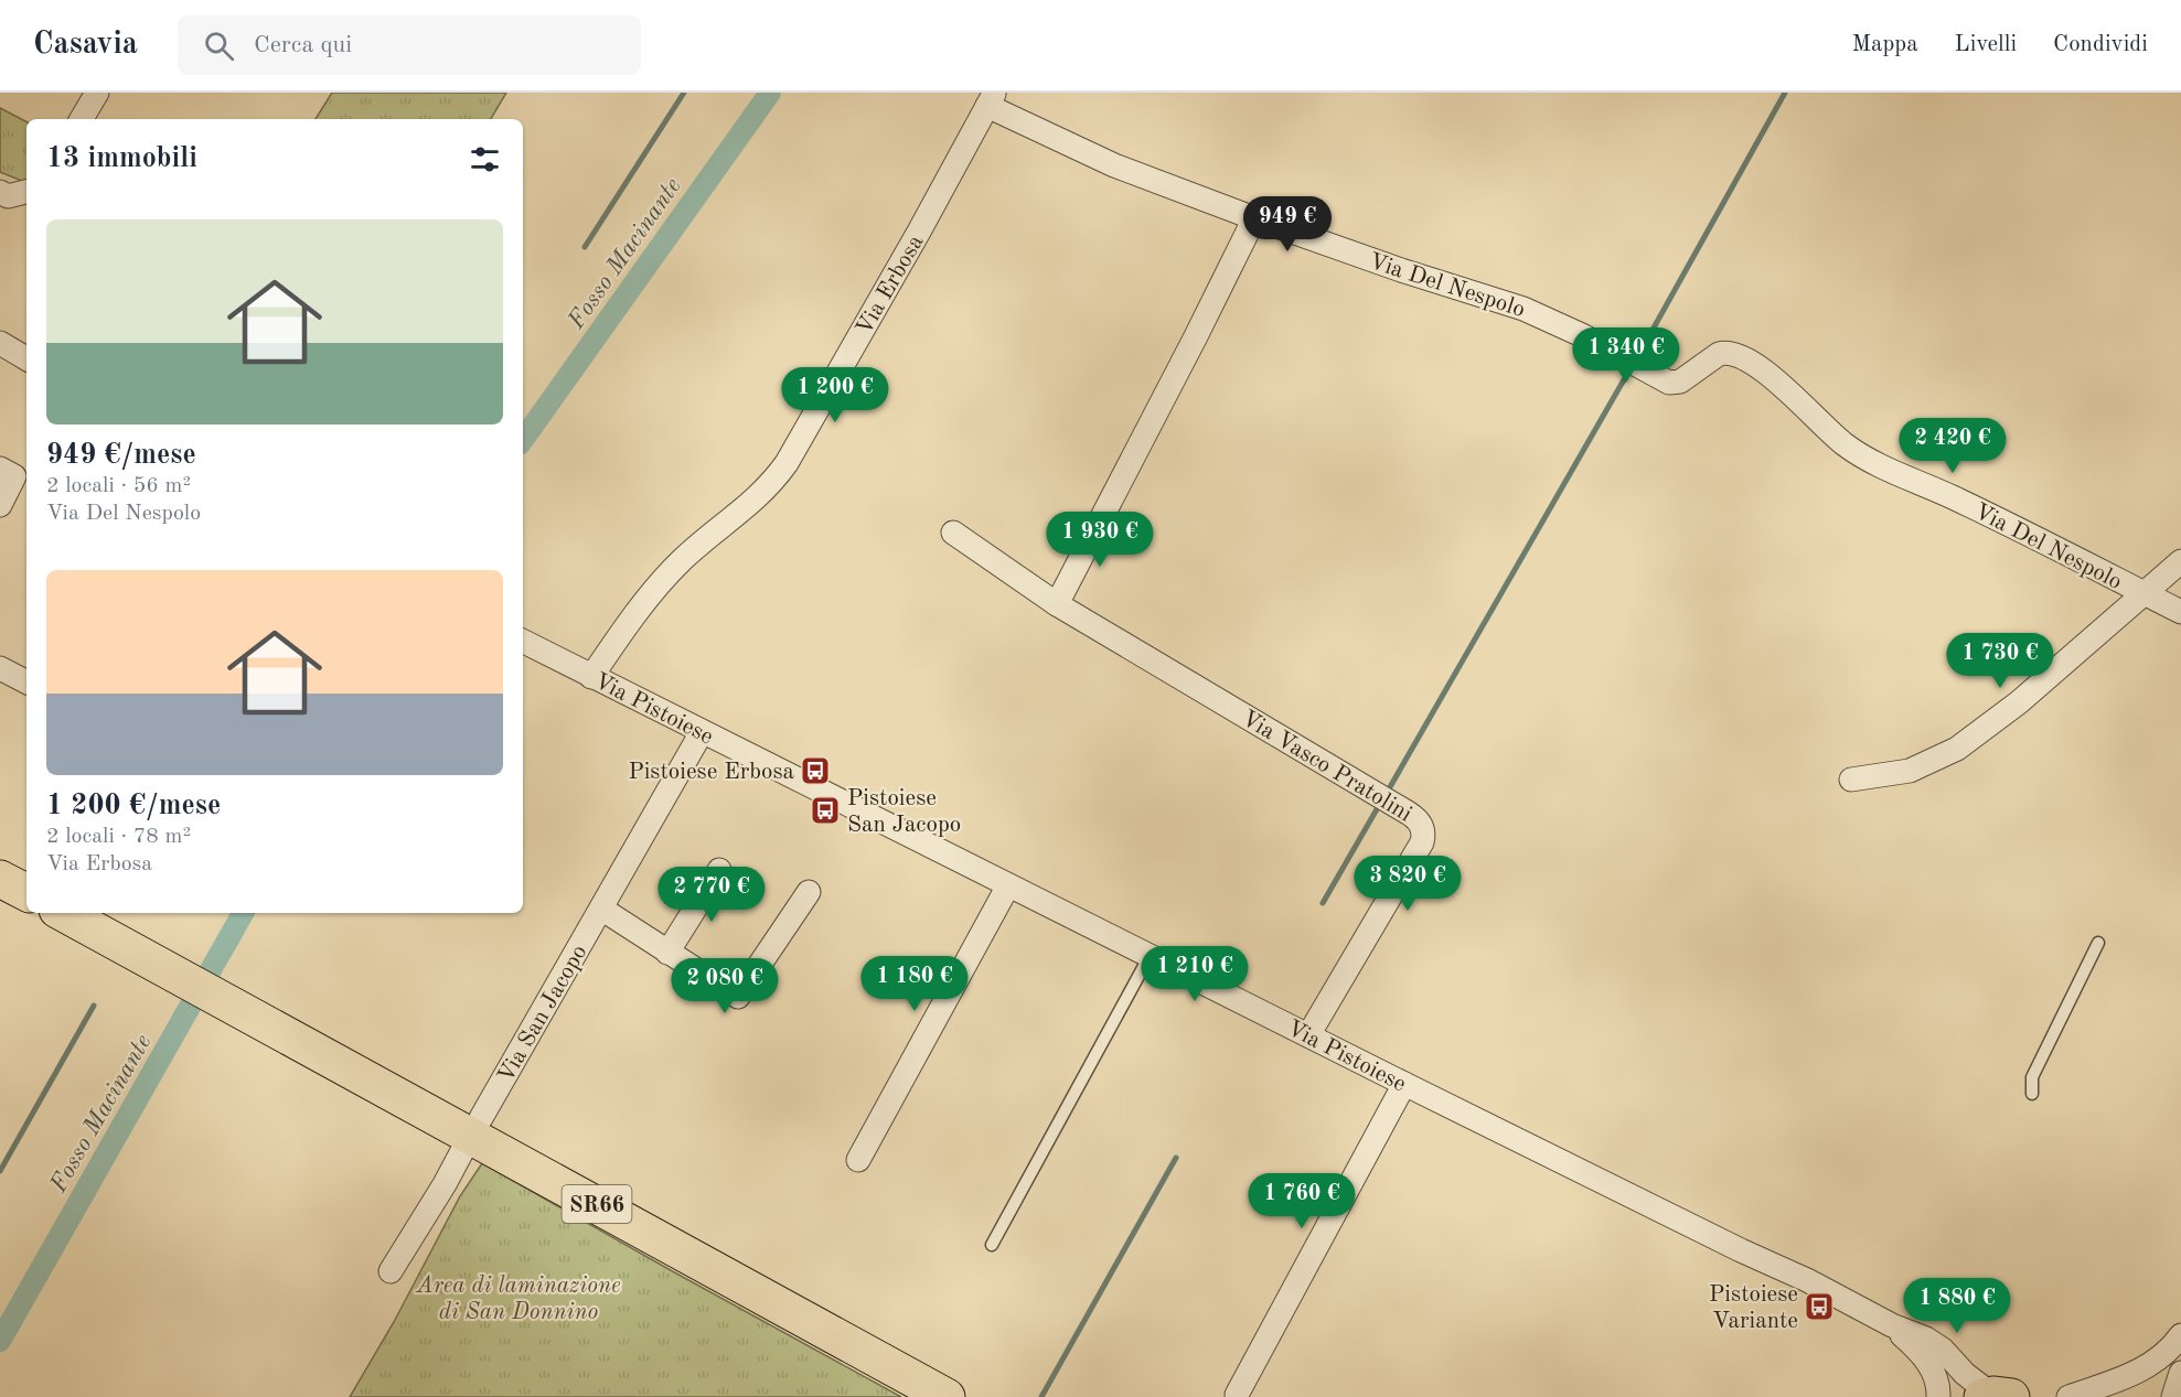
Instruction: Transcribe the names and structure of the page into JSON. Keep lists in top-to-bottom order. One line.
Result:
{"streets":{"main road":["SR66"],"street":["Via Erbosa","Via Del Nespolo","Via Pistoiese","Via Vasco Pratolini","Via San Jacopo"]},"crossings":[["Via Erbosa","Via Del Nespolo"],["Via Erbosa","Via Pistoiese"],["Via Pistoiese","Via Vasco Pratolini"],["Via Pistoiese","Via San Jacopo"]],"water":["Fosso Macinante"],"parks":["Area di laminazione di San Donnino"],"places":{"bus stop":["Pistoiese Erbosa","Pistoiese San Jacopo","Pistoiese Variante"]},"page":{"header":"Casavia","search":"Cerca qui","nav":["Mappa","Livelli","Condividi"],"heading":"13 immobili","price":["949 €","1 340 €","1 200 €","2 420 €","1 930 €","1 730 €","3 820 €","2 770 €","1 210 €","1 180 €","2 080 €","1 760 €","1 880 €"],"list":[{"name":"949 €/mese","note":"2 locali · 56 m² · Via Del Nespolo"},{"name":"1 200 €/mese","note":"2 locali · 78 m² · Via Erbosa"}]}}
